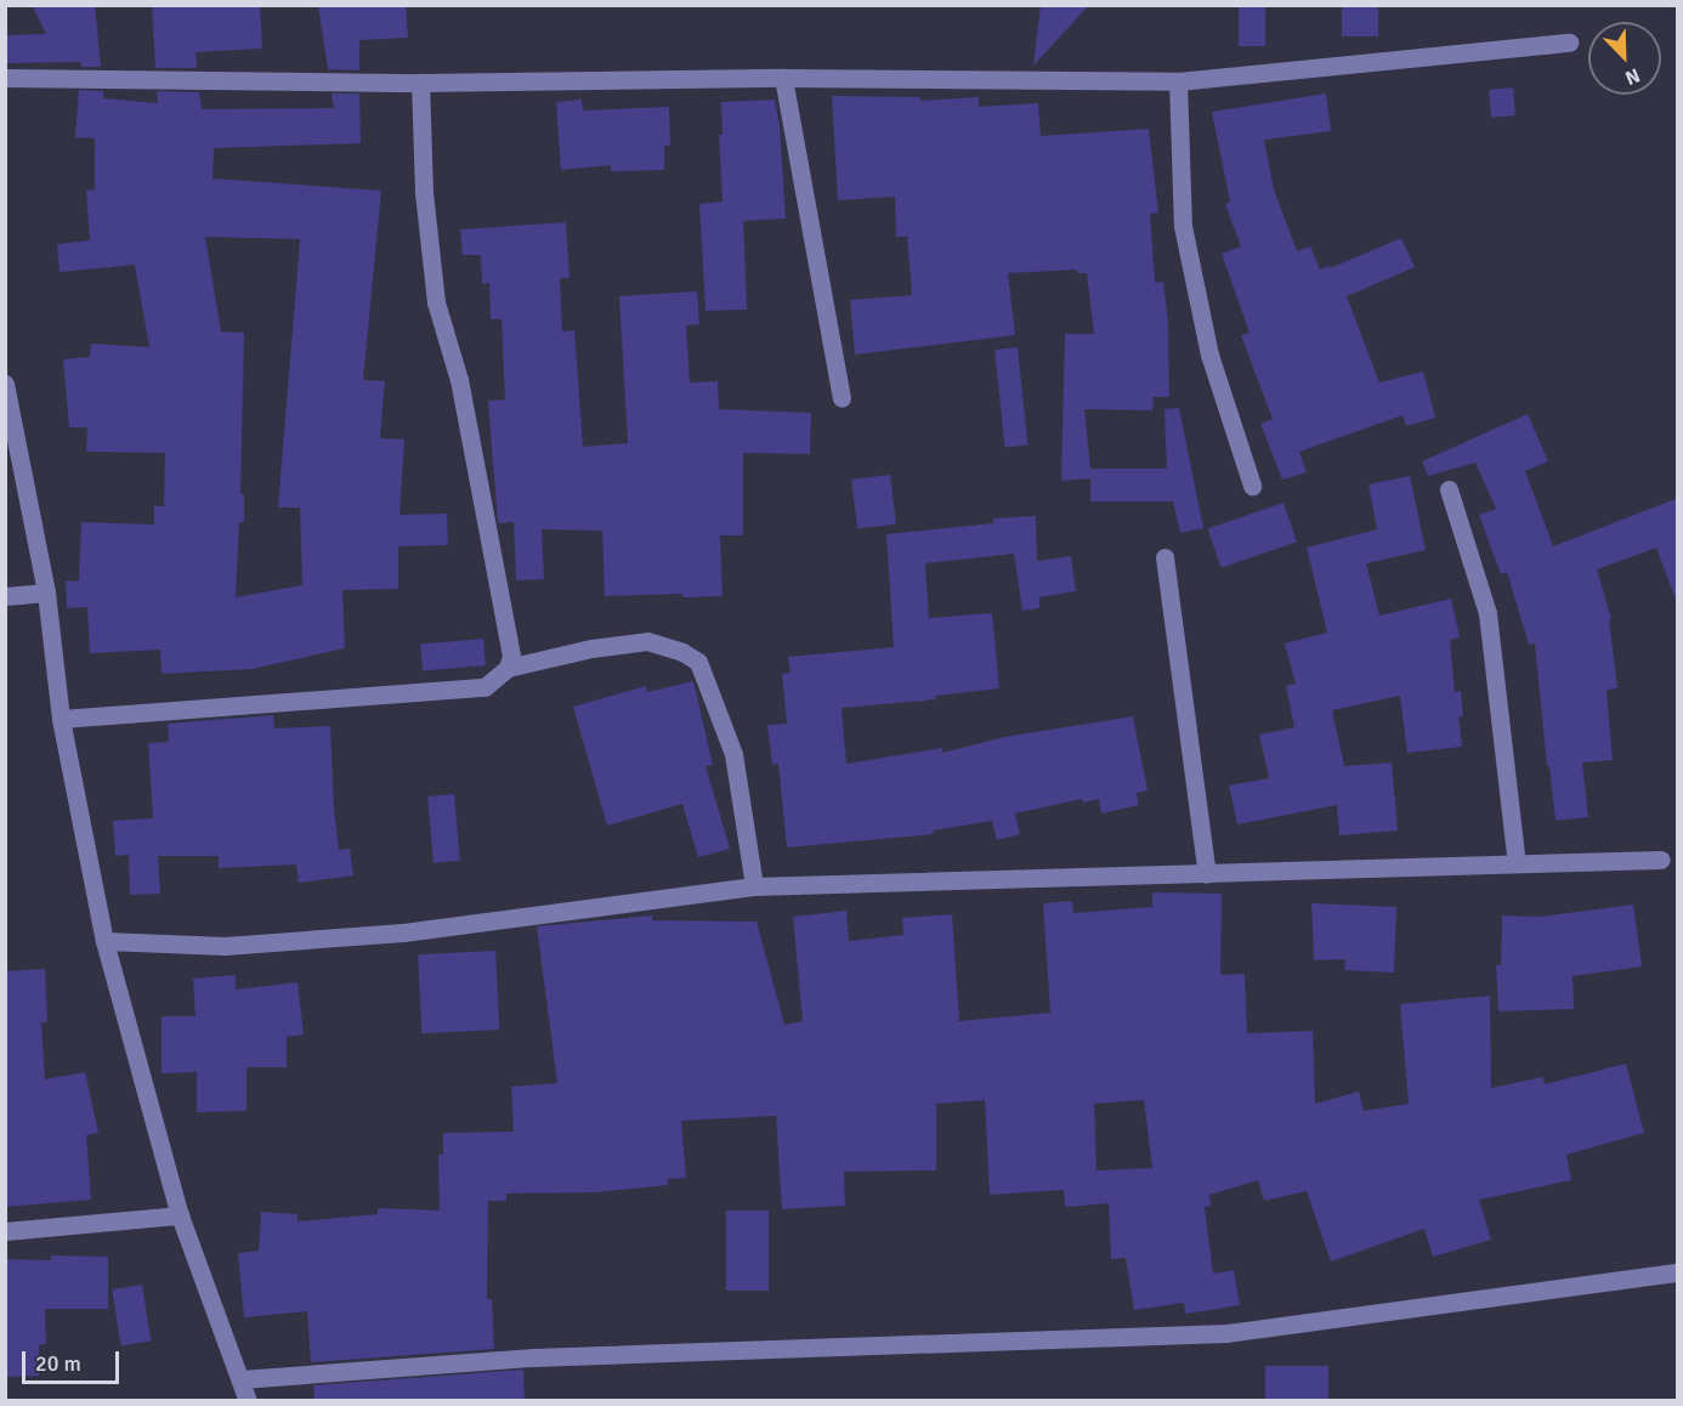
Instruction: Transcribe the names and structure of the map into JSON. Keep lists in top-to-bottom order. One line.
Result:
{"scale_bar":"20 m","north":"bottom right"}
